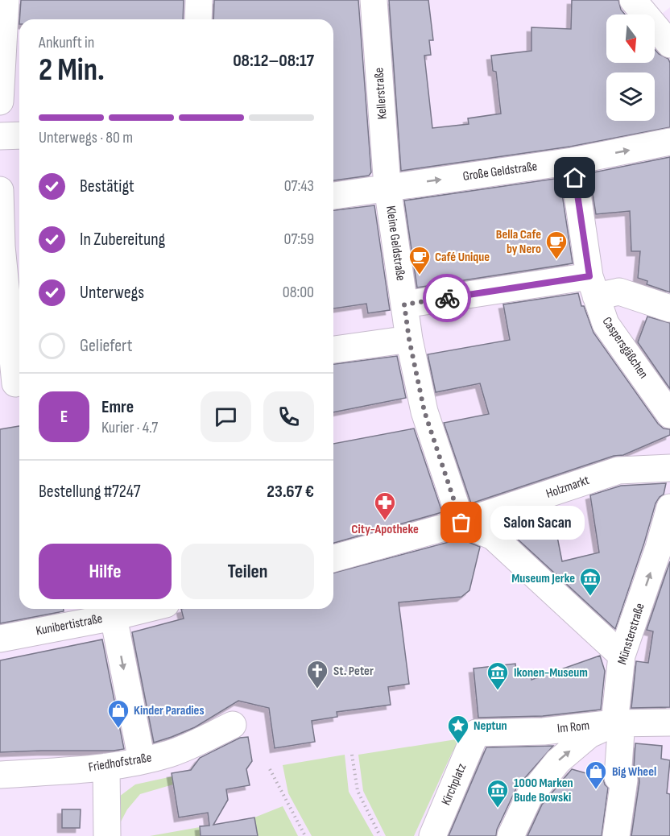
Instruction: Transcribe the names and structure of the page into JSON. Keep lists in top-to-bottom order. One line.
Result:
{"streets":{"street":["Kellerstraße","Große Geldstraße","Kleine Geldstraße","Caspersgäßchen","Holzmarkt","Kunibertistraße","Münsterstraße","Im Rom","Friedhofstraße","Kirchplatz"]},"crossings":[["Kellerstraße","Große Geldstraße"],["Kellerstraße","Kleine Geldstraße"],["Große Geldstraße","Kleine Geldstraße"],["Große Geldstraße","Caspersgäßchen"],["Kleine Geldstraße","Holzmarkt"],["Münsterstraße","Im Rom"],["Im Rom","Kirchplatz"]],"one_way":["Münsterstraße"],"places":{"cafe":["Bella Cafe by Nero","Café Unique"],"pharmacy":["City-Apotheke"],"other":["Salon Sacan"],"museum":["Museum Jerke","Ikonen-Museum","1000 Marken Bude Bowski"],"church":["St. Peter"],"shop":["Kinder Paradies","Big Wheel"],"place":["Neptun"]},"north":"bottom","page":{"heading":["2 Min.","Ankunft in","08:12–08:17"],"panel":["Emre","Kurier · 4.7","Bestellung #7247","23.67 €"],"bar":"Unterwegs · 80 m","list":[["Bestätigt","07:43"],["In Zubereitung","07:59"],["Unterwegs","08:00"],"Geliefert"],"round":"E","bubble":"Salon Sacan","buttons":["Hilfe","Teilen"]}}
